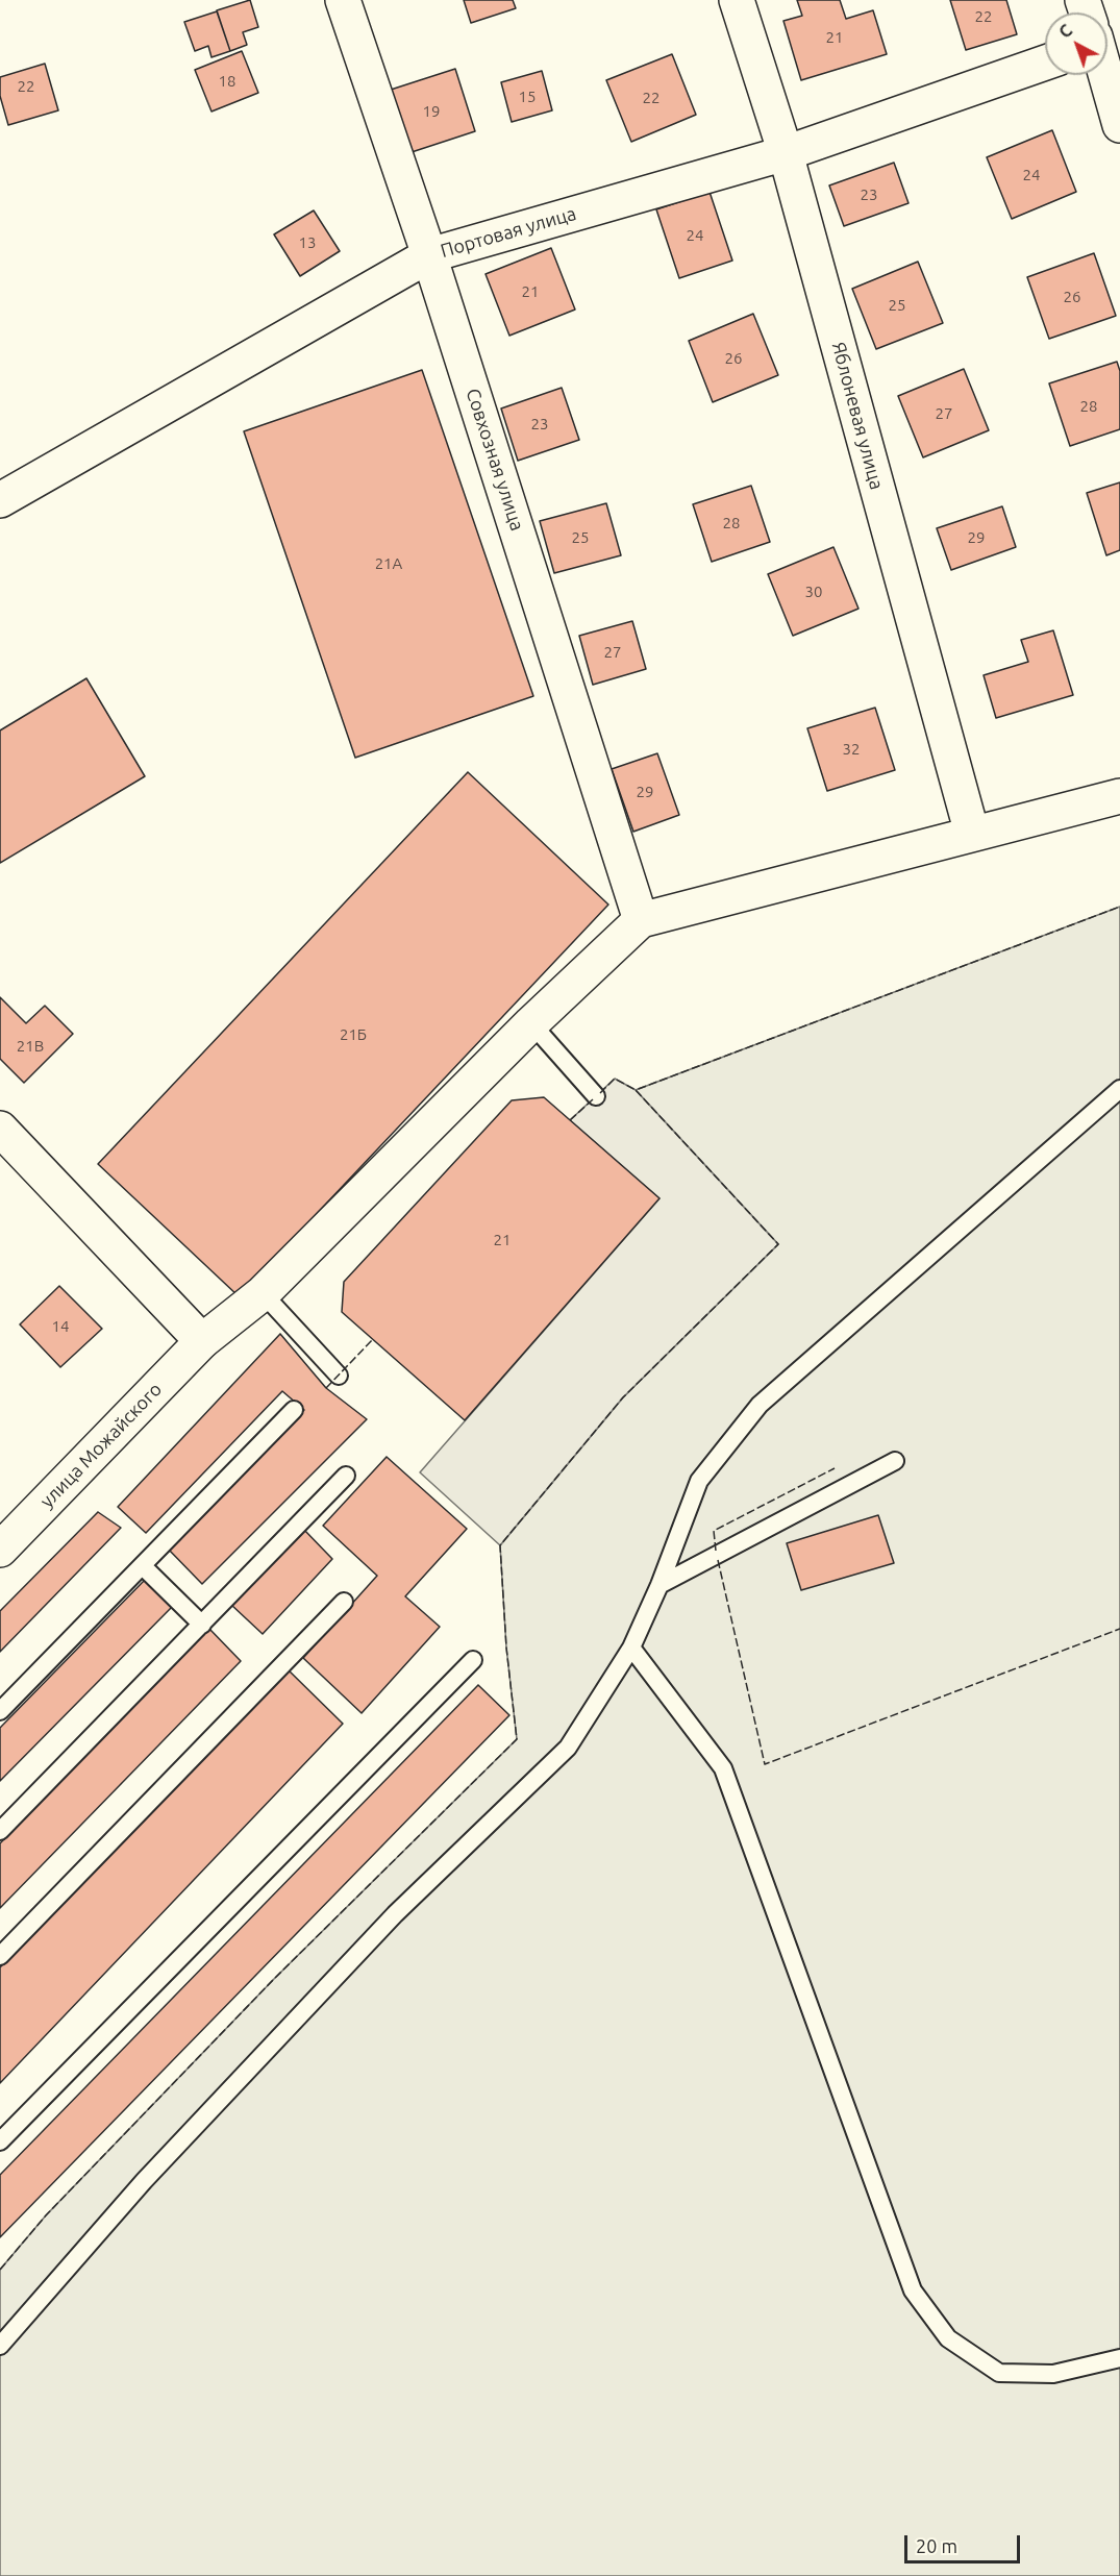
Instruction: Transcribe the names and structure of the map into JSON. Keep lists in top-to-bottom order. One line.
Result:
{"streets":{"street":["Портовая улица","Яблоневая улица","Совхозная улица","улица Можайского"]},"crossings":[["Портовая улица","Яблоневая улица"],["Портовая улица","Совхозная улица"],["Совхозная улица","улица Можайского"]],"house_numbers":["22","21","18","22","15","22","19","24","23","24","13","21","26","25","26","28","27","23","28","25","29","21А","30","27","32","29","21Б","21В","21","14"],"scale_bar":"20 m","north":"top left"}
